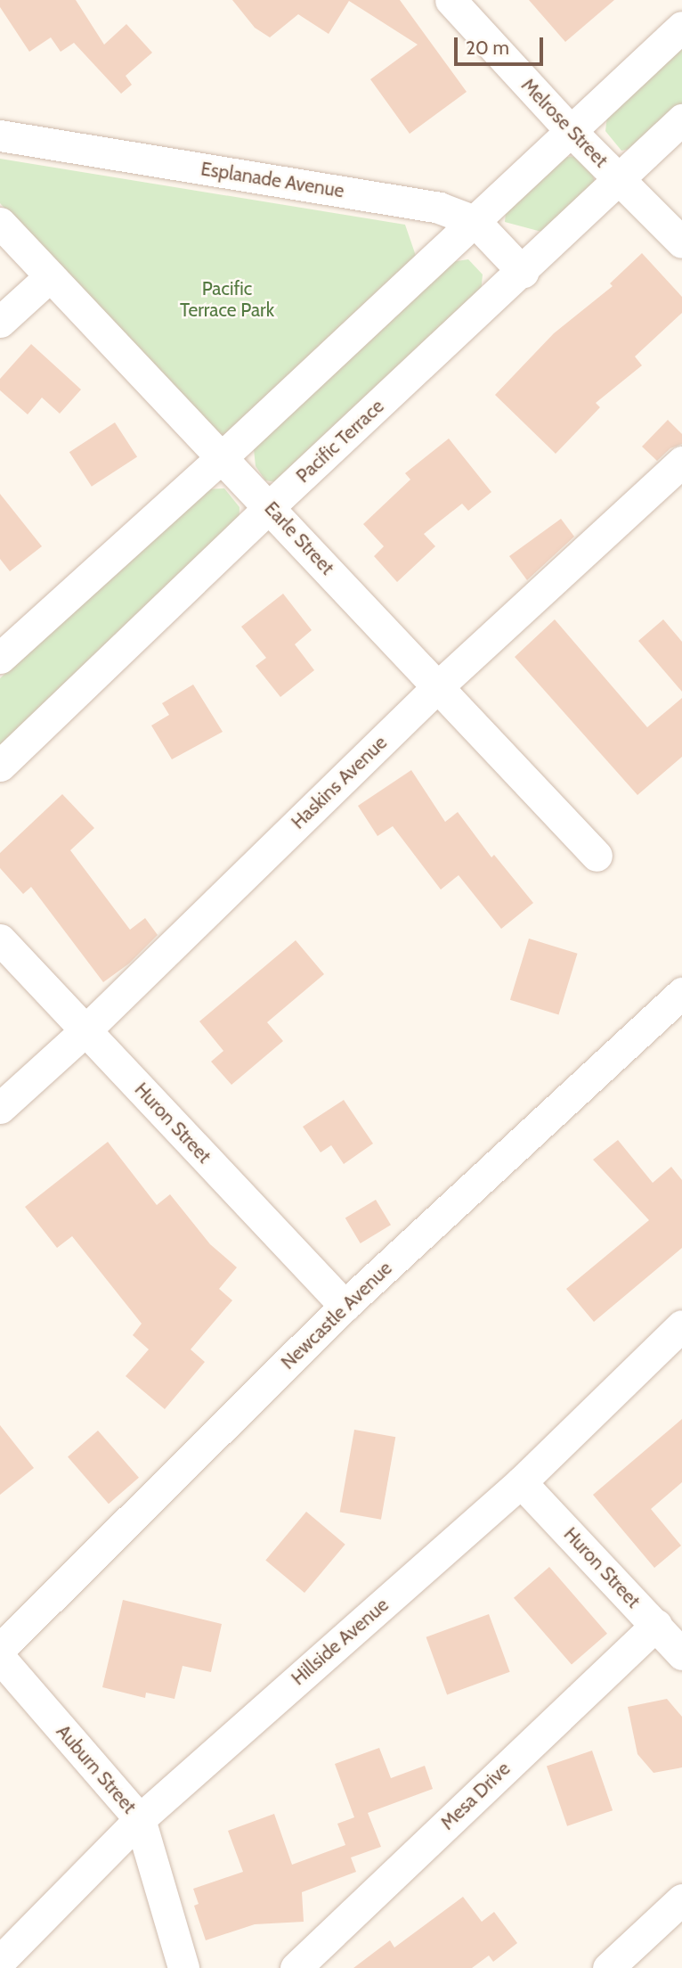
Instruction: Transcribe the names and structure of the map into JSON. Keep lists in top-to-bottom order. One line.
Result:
{"streets":{"street":["Melrose Street","Esplanade Avenue","Pacific Terrace","Earle Street","Haskins Avenue","Huron Street","Newcastle Avenue","Hillside Avenue","Auburn Street","Mesa Drive"]},"crossings":[["Melrose Street","Pacific Terrace"],["Esplanade Avenue","Pacific Terrace"],["Pacific Terrace","Earle Street"],["Earle Street","Haskins Avenue"],["Haskins Avenue","Huron Street"],["Huron Street","Newcastle Avenue"],["Huron Street","Hillside Avenue"],["Huron Street","Mesa Drive"],["Hillside Avenue","Auburn Street"]],"parks":["Pacific Terrace Park"],"scale_bar":"20 m"}
